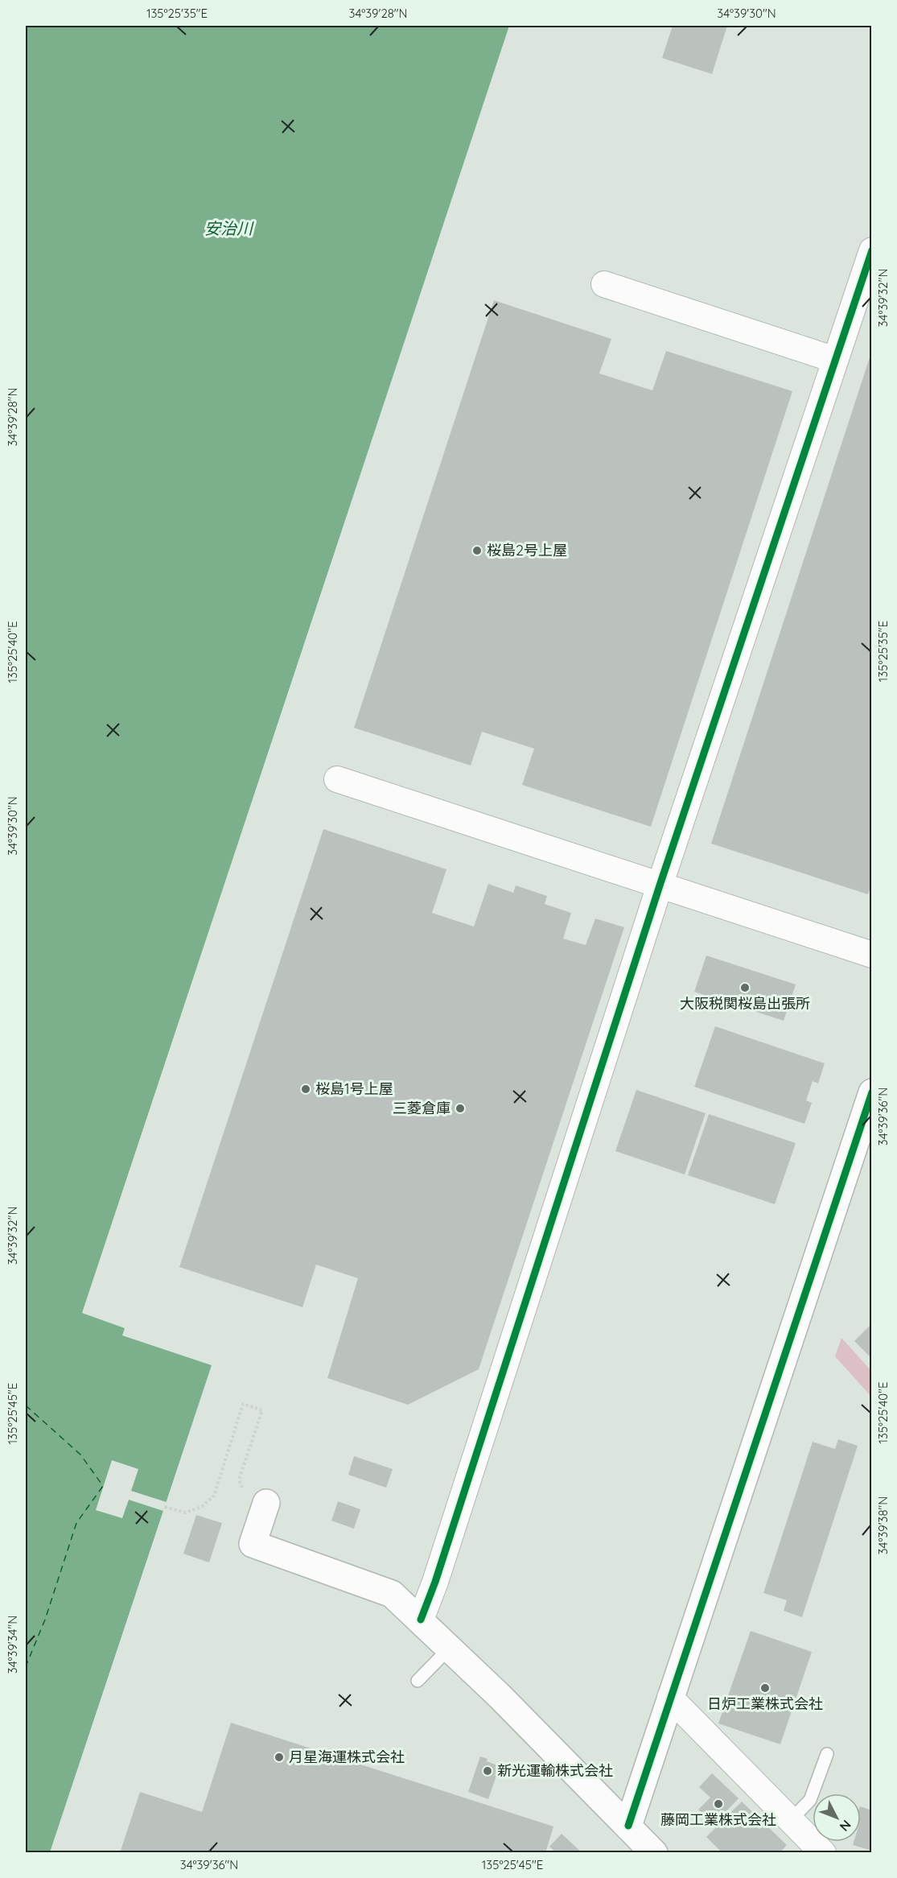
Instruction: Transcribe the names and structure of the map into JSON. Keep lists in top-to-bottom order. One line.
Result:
{"water":["安治川"],"places":["桜島2号上屋","大阪税関桜島出張所","桜島1号上屋","三菱倉庫","日炉工業株式会社","月星海運株式会社","新光運輸株式会社","藤岡工業株式会社"],"north":"bottom right","coordinates":["135°25'35\"E","34°39'28\"N","34°39'30\"N","34°39'32\"N","135°25'40\"E","34°39'36\"N","135°25'45\"E","34°39'38\"N","34°39'34\"N"]}
